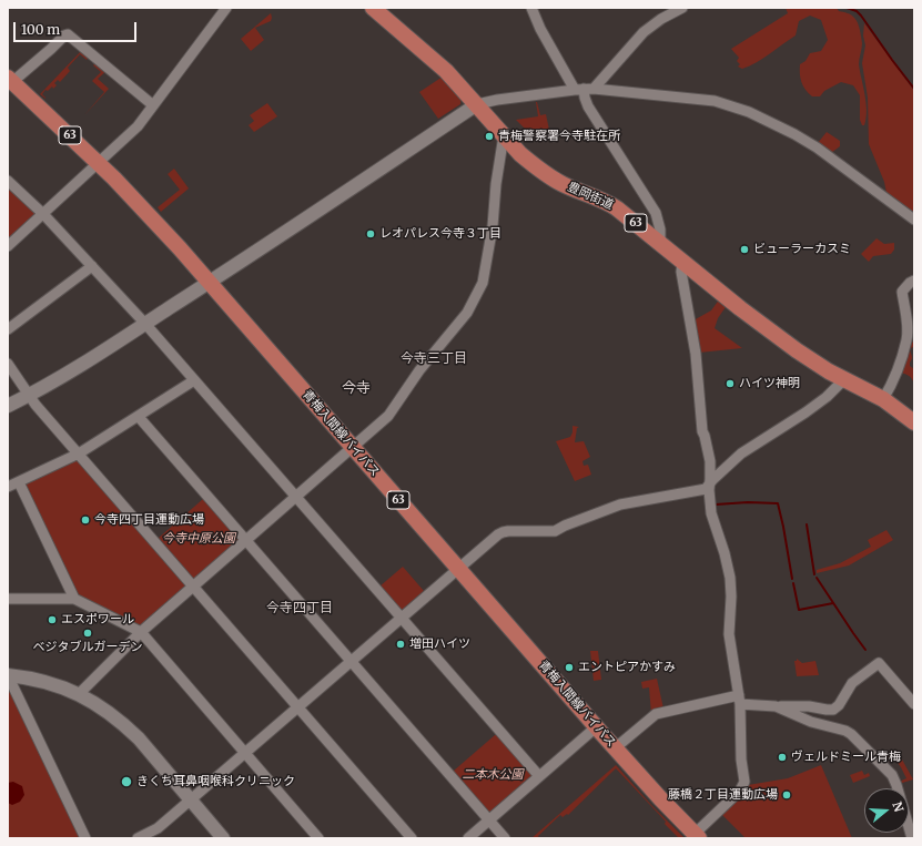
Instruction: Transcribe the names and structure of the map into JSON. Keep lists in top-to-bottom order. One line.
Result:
{"streets":{"main road":["63","豊岡街道","青梅入間線バイパス"]},"districts":["今寺三丁目","今寺","今寺四丁目"],"parks":["今寺中原公園","二本木公園"],"places":["青梅警察署今寺駐在所","レオパレス今寺３丁目","ビューラーカスミ","ハイツ神明","今寺四丁目運動広場","エスポワール","ベジタブルガーデン","増田ハイツ","エントピアかすみ","ヴェルドミール青梅","きくち耳鼻咽喉科クリニック","藤橋２丁目運動広場"],"scale_bar":"100 m","north":"right"}
